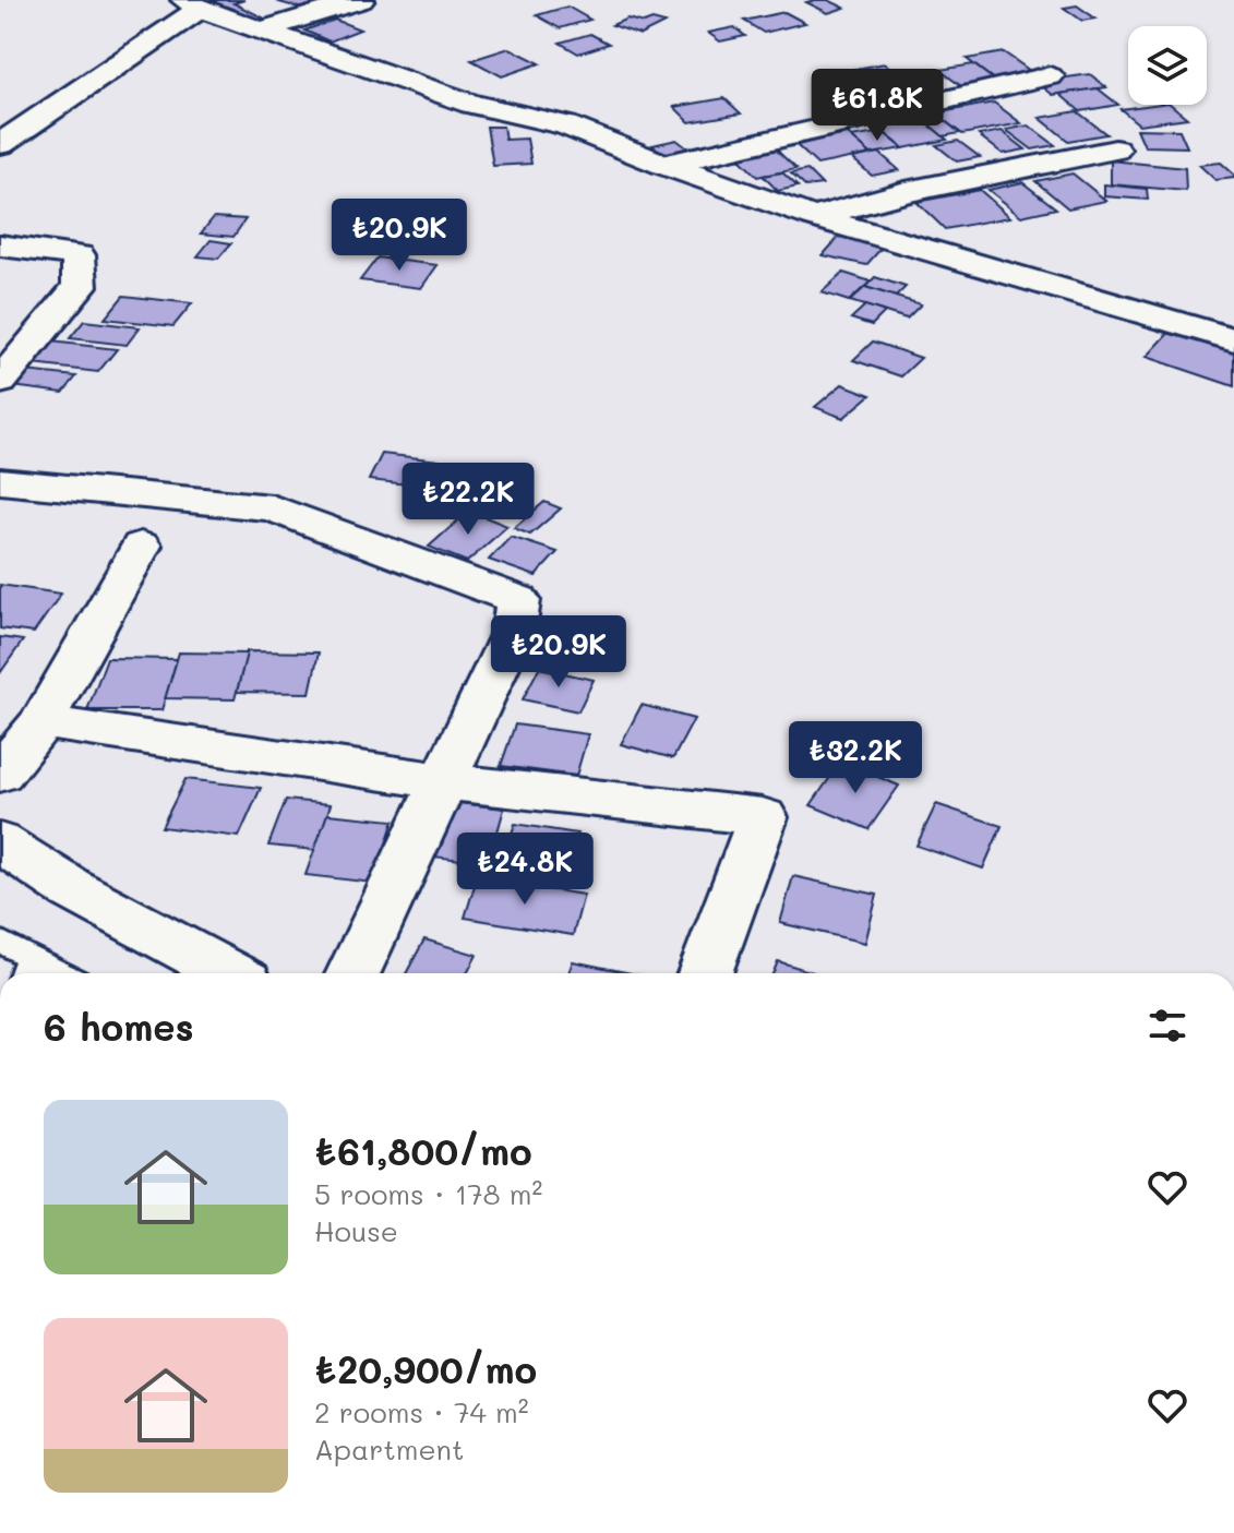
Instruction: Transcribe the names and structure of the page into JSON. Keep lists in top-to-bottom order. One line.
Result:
{"page":{"price":["₺61.8K","₺20.9K","₺22.2K","₺20.9K","₺32.2K","₺24.8K"],"heading":"6 homes","list":[{"name":"₺61,800/mo","note":"5 rooms · 178 m² · House"},{"name":"₺20,900/mo","note":"2 rooms · 74 m² · Apartment"}]}}
